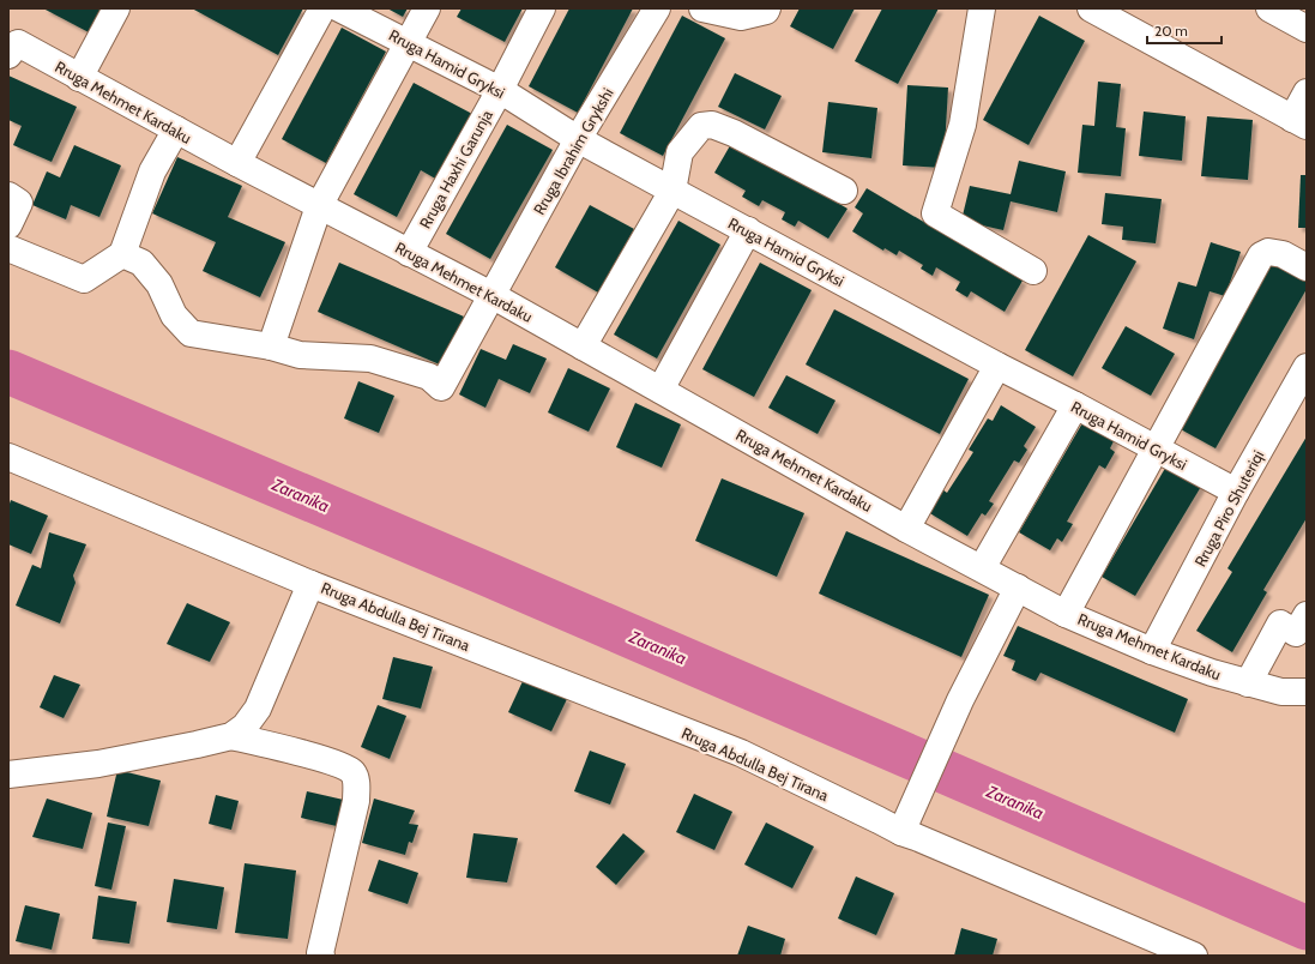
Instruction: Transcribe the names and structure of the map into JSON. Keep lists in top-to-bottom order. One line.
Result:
{"streets":{"street":["Rruga Hamid Gryksi","Rruga Mehmet Kardaku","Rruga Ibrahim Grykshi","Rruga Haxhi Garunja","Rruga Piro Shuteriqi","Rruga Abdulla Bej Tirana"]},"crossings":[["Rruga Hamid Gryksi","Rruga Ibrahim Grykshi"],["Rruga Hamid Gryksi","Rruga Haxhi Garunja"],["Rruga Hamid Gryksi","Rruga Piro Shuteriqi"],["Rruga Mehmet Kardaku","Rruga Ibrahim Grykshi"],["Rruga Mehmet Kardaku","Rruga Haxhi Garunja"],["Rruga Mehmet Kardaku","Rruga Piro Shuteriqi"]],"water":["Zaranika"],"scale_bar":"20 m"}
